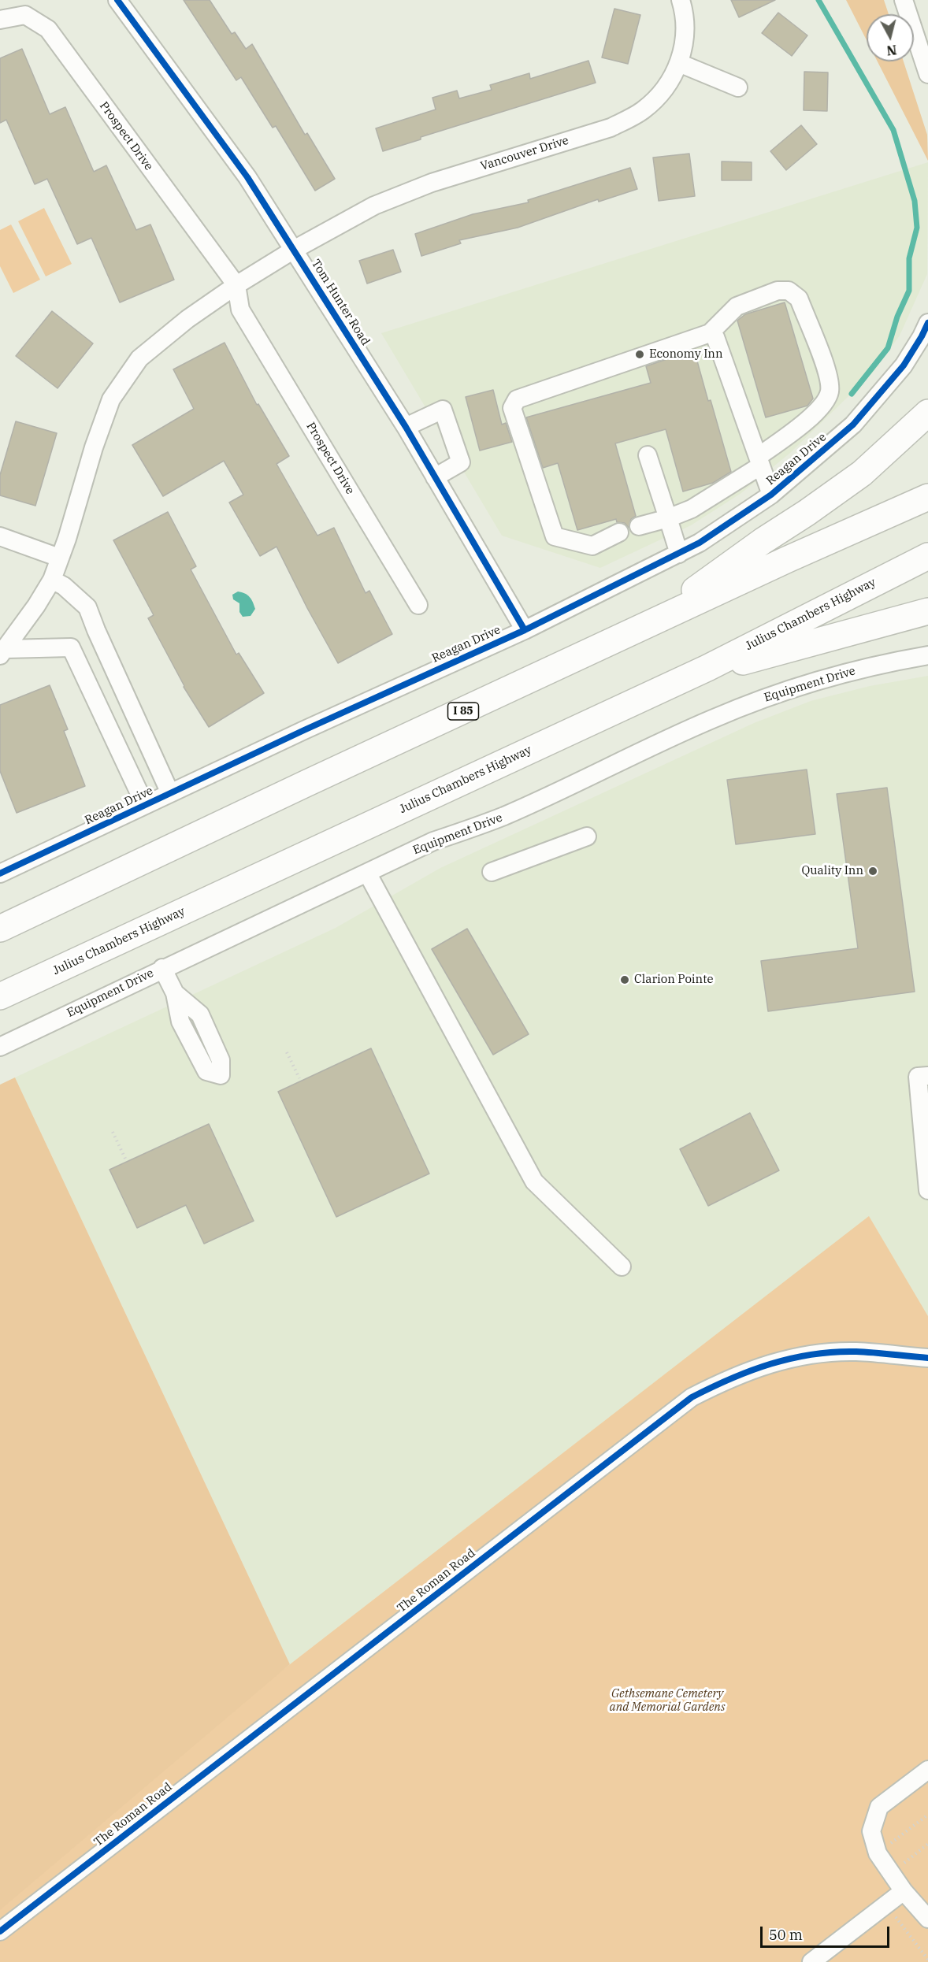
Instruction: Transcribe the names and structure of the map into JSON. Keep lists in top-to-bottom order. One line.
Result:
{"streets":{"highway":["Julius Chambers Highway","I 85"],"street":["Prospect Drive","Vancouver Drive","Tom Hunter Road","Reagan Drive","Equipment Drive","The Roman Road"]},"crossings":[["Vancouver Drive","Tom Hunter Road"],["Tom Hunter Road","Reagan Drive"]],"parks":["Gethsemane Cemetery and Memorial Gardens"],"places":["Economy Inn","Quality Inn","Clarion Pointe"],"scale_bar":"50 m","north":"bottom"}
